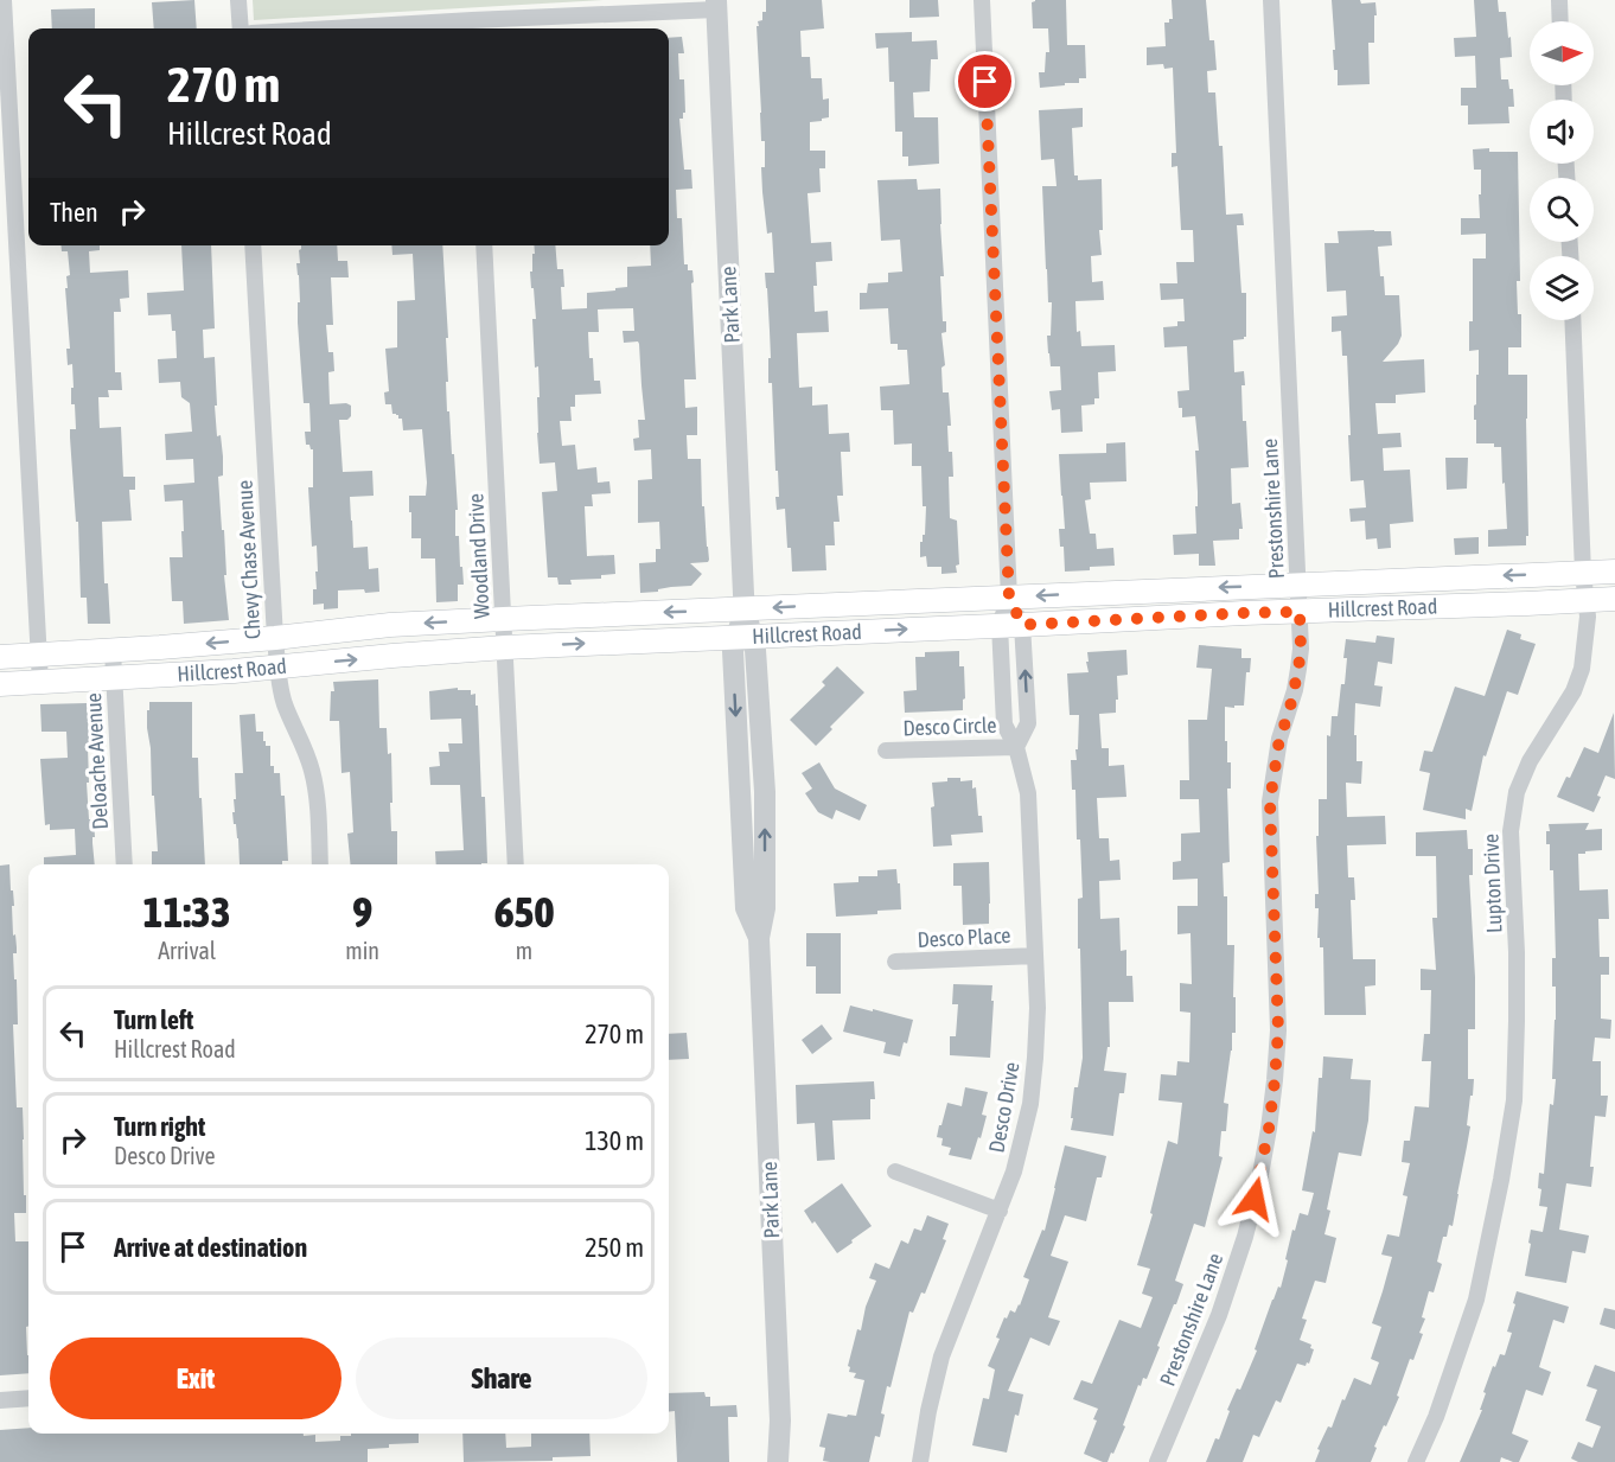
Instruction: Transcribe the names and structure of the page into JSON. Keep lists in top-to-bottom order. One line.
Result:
{"streets":{"main road":["Hillcrest Road"],"street":["Park Lane","Prestonshire Lane","Woodland Drive","Chevy Chase Avenue","Desco Circle","Deloache Avenue","Lupton Drive","Desco Place","Desco Drive"]},"crossings":[["Park Lane","Hillcrest Road"],["Prestonshire Lane","Hillcrest Road"],["Woodland Drive","Hillcrest Road"],["Chevy Chase Avenue","Hillcrest Road"],["Hillcrest Road","Deloache Avenue"],["Hillcrest Road","Lupton Drive"],["Hillcrest Road","Desco Drive"],["Desco Circle","Desco Drive"],["Desco Place","Desco Drive"]],"north":"right","page":{"turn":["270 m","Hillcrest Road"],"then":"Then","eta":["11:33","Arrival","9","min","650","m"],"list":[{"name":"Turn left","note":"Hillcrest Road","value":"270 m"},{"name":"Turn right","note":"Desco Drive","value":"130 m"},{"name":"Arrive at destination","value":"250 m"}],"buttons":["Exit","Share"]}}
